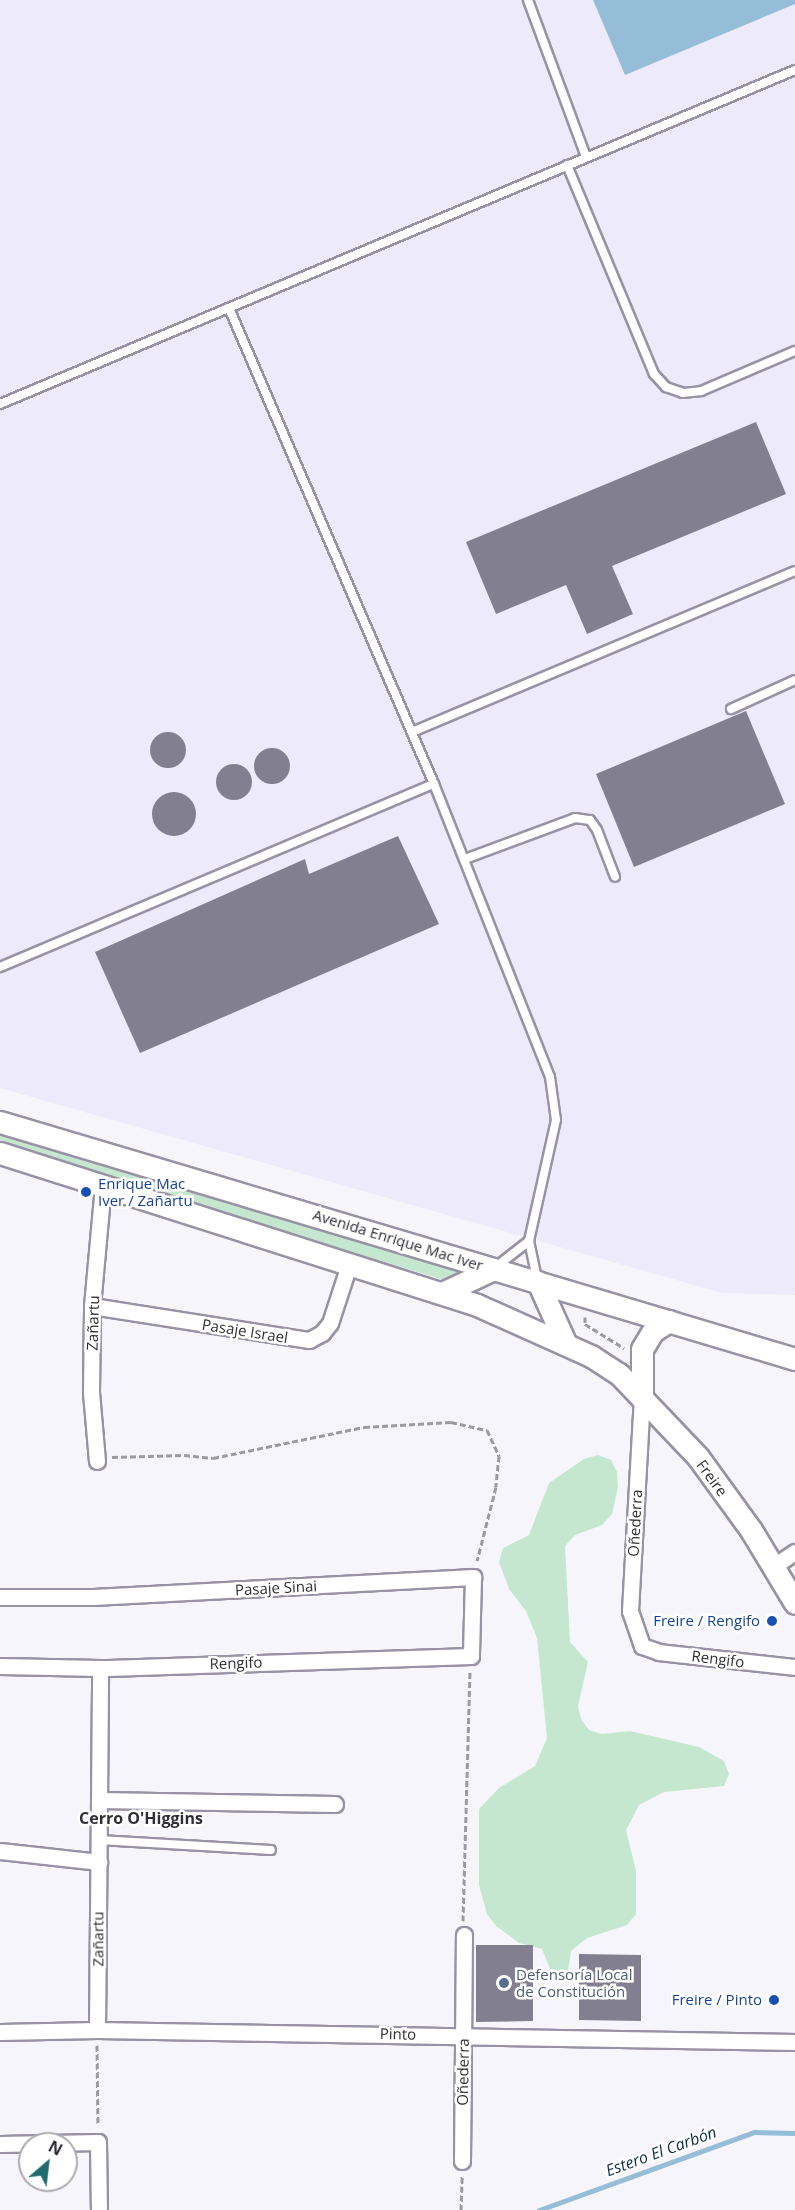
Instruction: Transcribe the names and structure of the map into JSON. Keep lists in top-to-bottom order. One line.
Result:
{"streets":{"main road":["Avenida Enrique Mac Iver","Freire"],"street":["Zañartu","Pasaje Israel","Oñederra","Pasaje Sinai","Rengifo","Pinto"]},"crossings":[["Zañartu","Pasaje Israel"],["Zañartu","Rengifo"],["Zañartu","Pinto"],["Freire","Oñederra"],["Oñederra","Rengifo"],["Oñederra","Pinto"]],"districts":["Cerro O'Higgins"],"water":["Estero El Carbón"],"places":["Enrique Mac Iver / Zañartu","Freire / Rengifo","Defensoría Local de Constitución","Freire / Pinto"],"north":"top right"}
